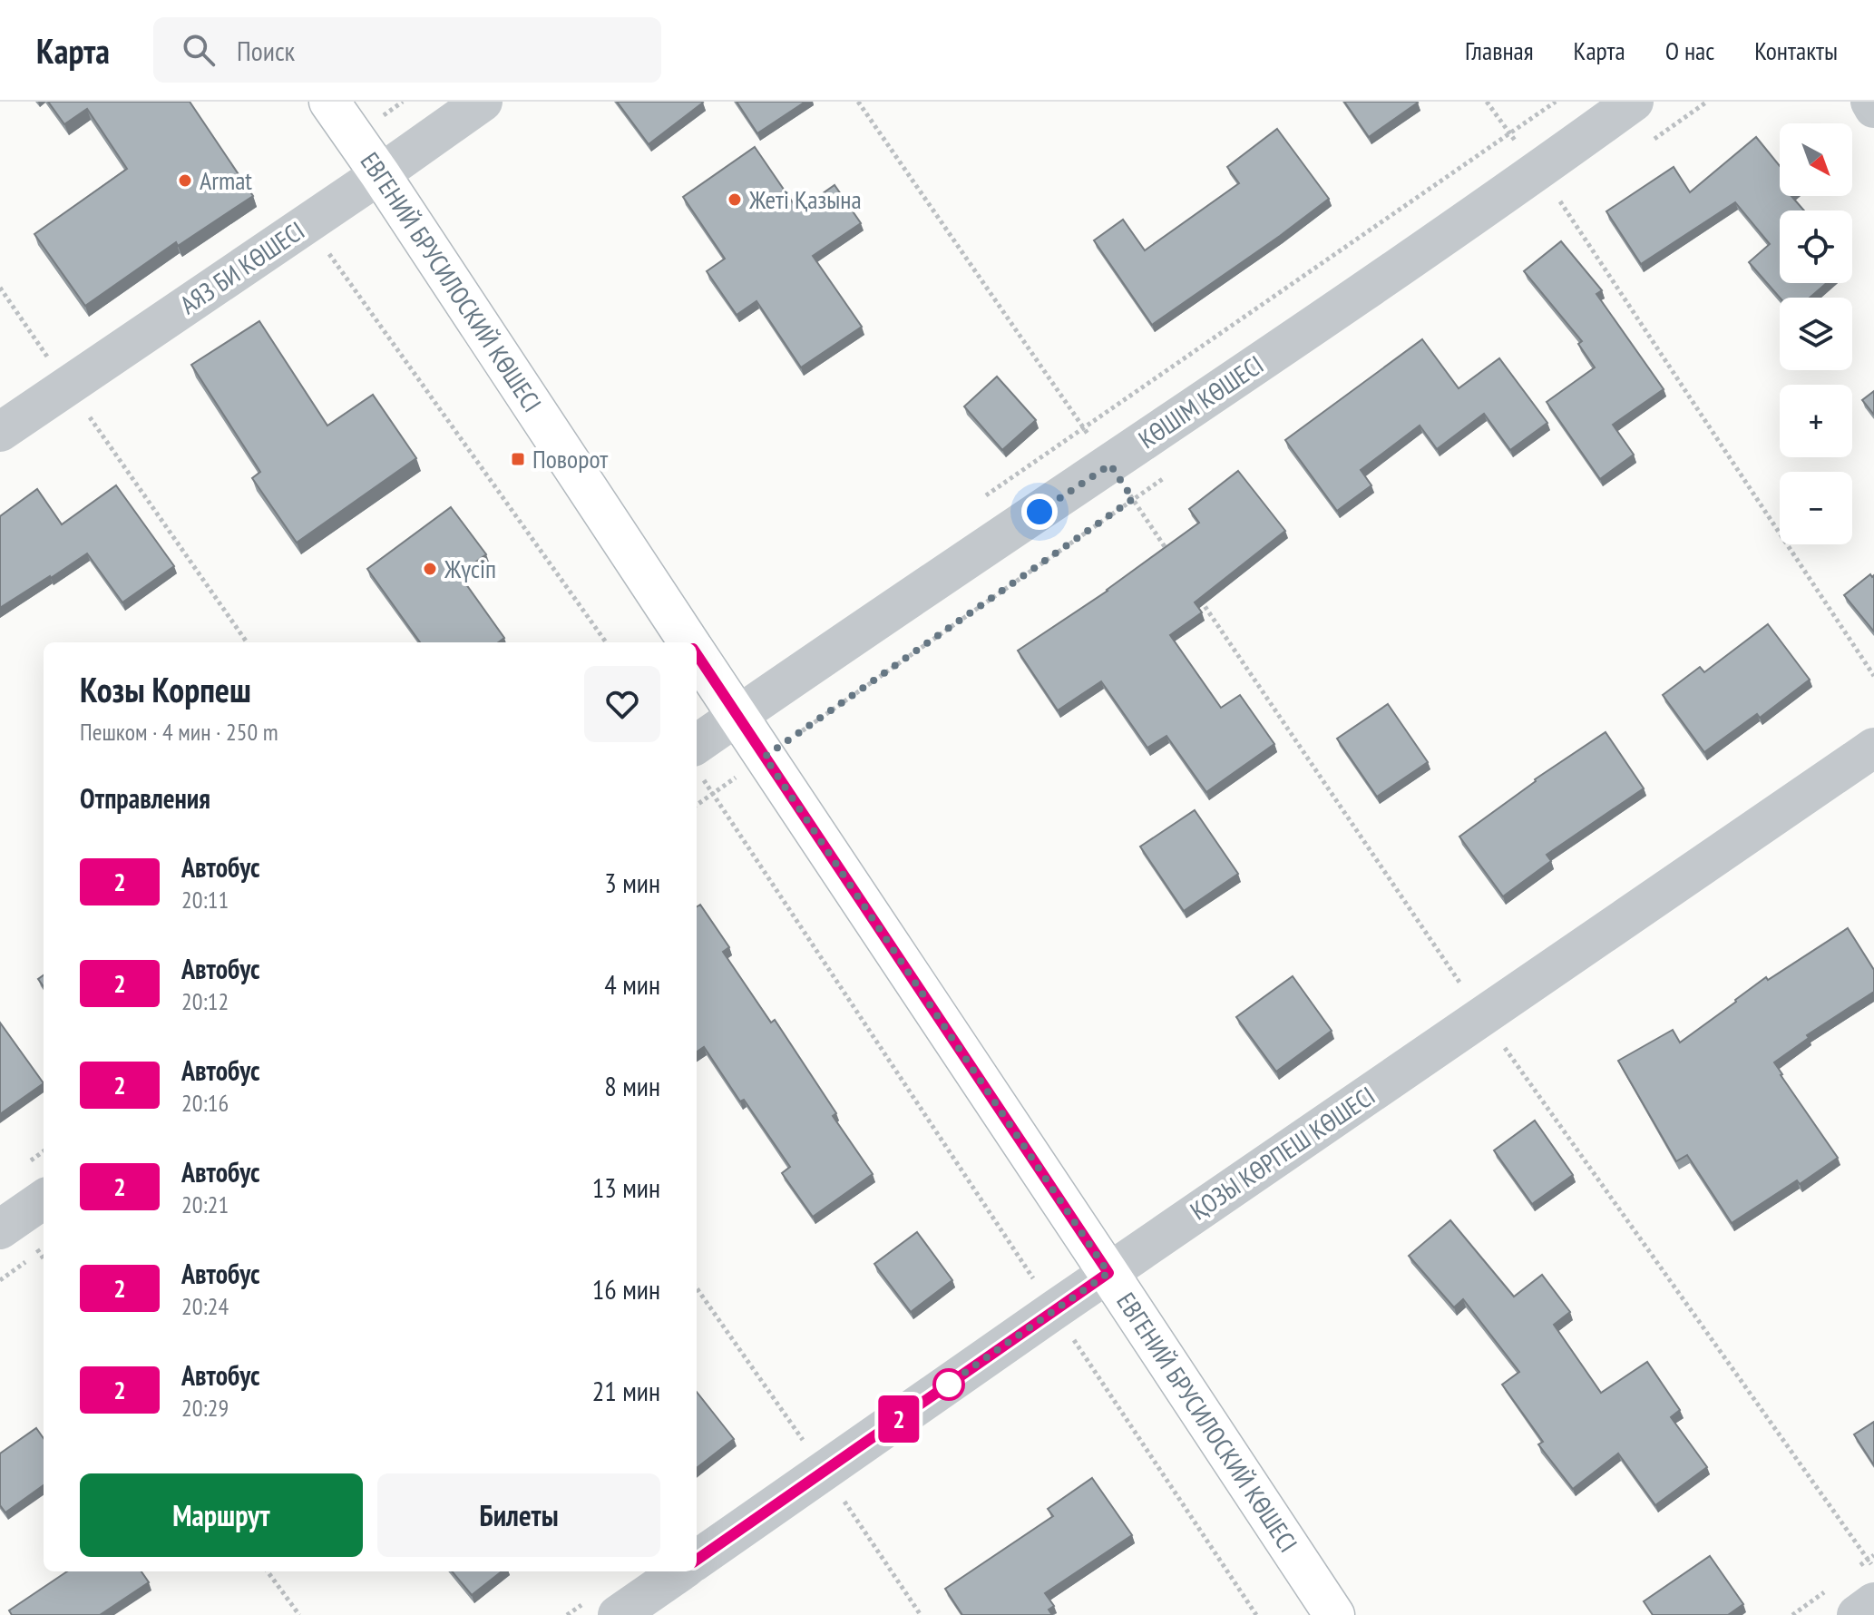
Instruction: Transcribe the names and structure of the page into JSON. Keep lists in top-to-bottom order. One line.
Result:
{"streets":{"main road":["ЕВГЕНИЙ БРУСИЛОСКИЙ КӨШЕСІ"],"street":["АЯЗ БИ КӨШЕСІ","КӨШІМ КӨШЕСІ","ҚОЗЫ КӨРПЕШ КӨШЕСІ"]},"crossings":[["АЯЗ БИ КӨШЕСІ","ЕВГЕНИЙ БРУСИЛОСКИЙ КӨШЕСІ"],["ЕВГЕНИЙ БРУСИЛОСКИЙ КӨШЕСІ","КӨШІМ КӨШЕСІ"],["ЕВГЕНИЙ БРУСИЛОСКИЙ КӨШЕСІ","ҚОЗЫ КӨРПЕШ КӨШЕСІ"]],"places":{"other":["Armat","Жеті Қазына","Жүсіп"],"transit":["Поворот"]},"lines":["bus line 2"],"north":"bottom right","page":{"header":"Карта","search":"Поиск","nav":["Главная","Карта","О нас","Контакты"],"on_map":"2","map_buttons":["+","−"],"heading":[["Козы Корпеш","Пешком · 4 мин · 250 m"],"Отправления"],"list":[{"mark":"2","name":"Автобус","note":"20:11","value":"3 мин"},{"mark":"2","name":"Автобус","note":"20:12","value":"4 мин"},{"mark":"2","name":"Автобус","note":"20:16","value":"8 мин"},{"mark":"2","name":"Автобус","note":"20:21","value":"13 мин"},{"mark":"2","name":"Автобус","note":"20:24","value":"16 мин"},{"mark":"2","name":"Автобус","note":"20:29","value":"21 мин"}],"buttons":["Маршрут","Билеты"]}}
